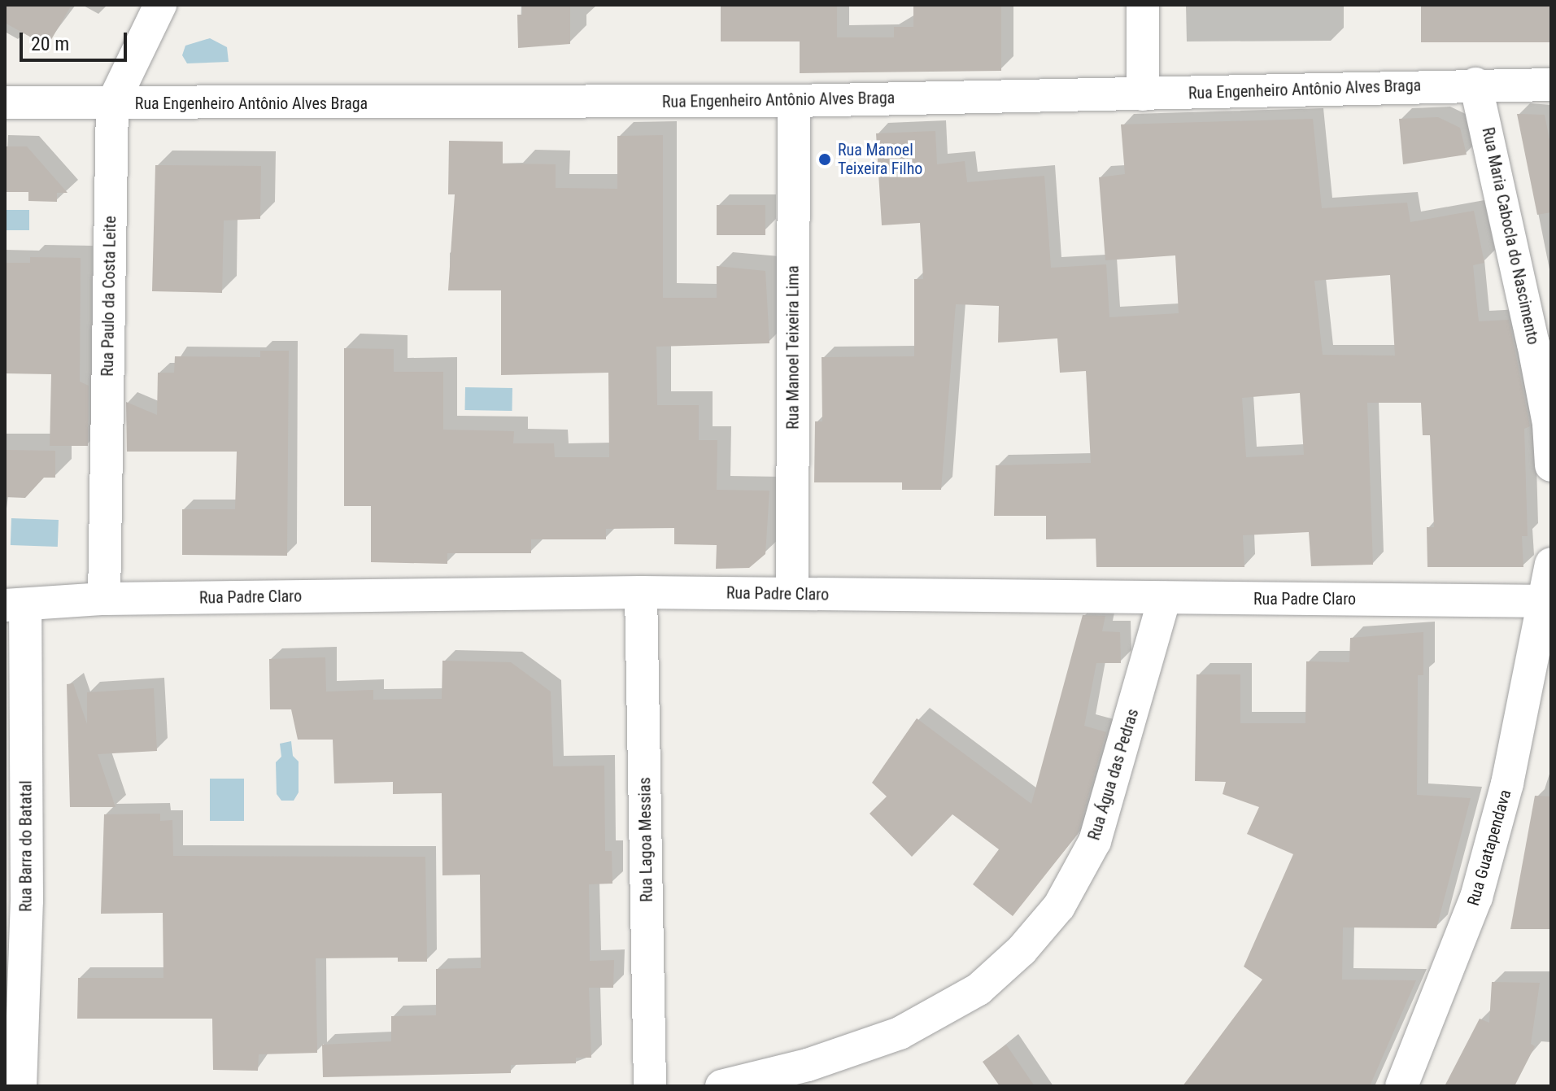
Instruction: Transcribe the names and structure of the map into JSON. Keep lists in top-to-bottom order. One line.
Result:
{"streets":{"street":["Rua Engenheiro Antônio Alves Braga","Rua Maria Cabocla do Nascimento","Rua Paulo da Costa Leite","Rua Manoel Teixeira Lima","Rua Padre Claro","Rua Água das Pedras","Rua Lagoa Messias","Rua Barra do Batatal","Rua Guatapendava"]},"crossings":[["Rua Engenheiro Antônio Alves Braga","Rua Maria Cabocla do Nascimento"],["Rua Engenheiro Antônio Alves Braga","Rua Paulo da Costa Leite"],["Rua Engenheiro Antônio Alves Braga","Rua Manoel Teixeira Lima"],["Rua Paulo da Costa Leite","Rua Padre Claro"],["Rua Manoel Teixeira Lima","Rua Padre Claro"],["Rua Padre Claro","Rua Água das Pedras"],["Rua Padre Claro","Rua Lagoa Messias"],["Rua Padre Claro","Rua Barra do Batatal"],["Rua Padre Claro","Rua Guatapendava"]],"places":["Rua Manoel Teixeira Filho"],"scale_bar":"20 m"}
